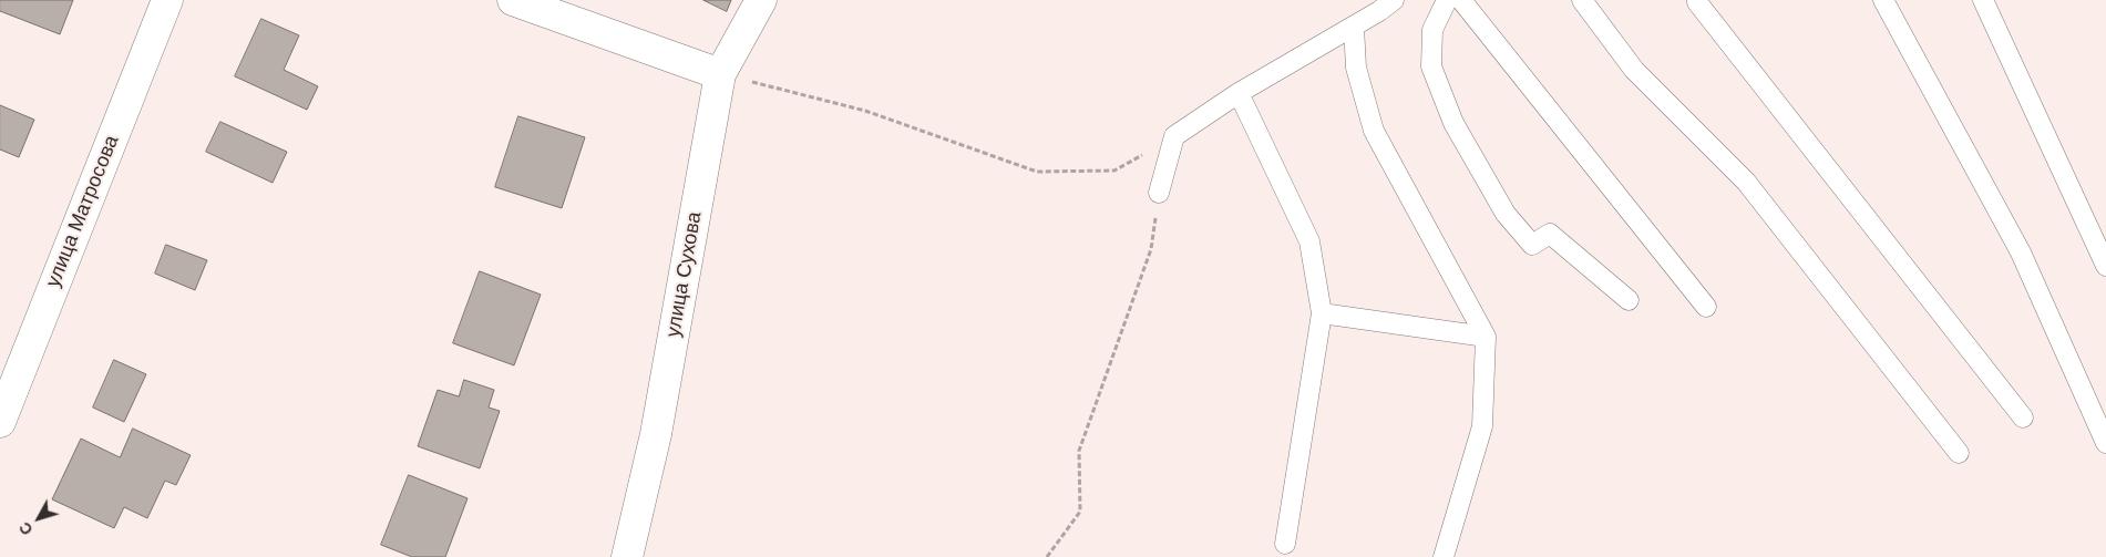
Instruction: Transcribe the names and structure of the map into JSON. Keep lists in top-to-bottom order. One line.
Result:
{"streets":{"street":["улица Матросова","улица Сухова"]},"north":"bottom left"}
